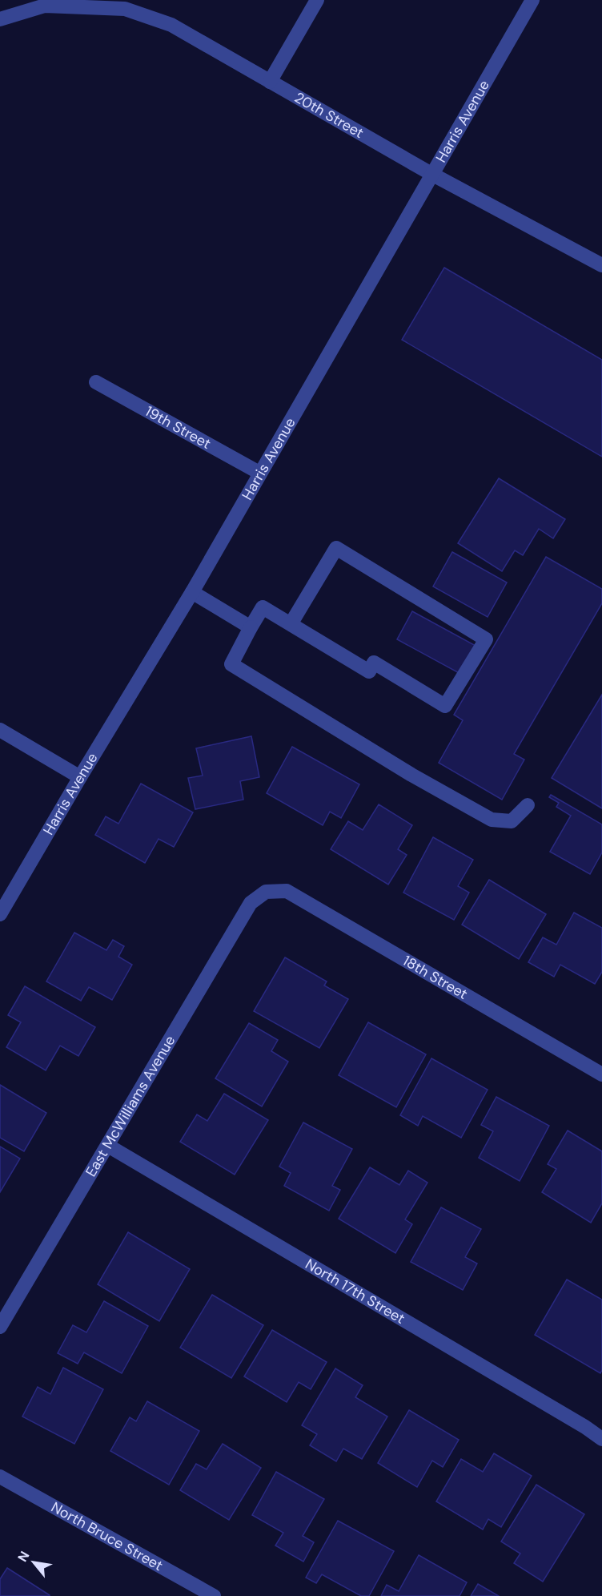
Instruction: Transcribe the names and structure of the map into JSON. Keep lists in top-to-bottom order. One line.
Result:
{"streets":{"street":["20th Street","Harris Avenue","19th Street","18th Street","East McWilliams Avenue","North 17th Street","North Bruce Street"]},"crossings":[["20th Street","Harris Avenue"],["Harris Avenue","19th Street"],["18th Street","East McWilliams Avenue"],["East McWilliams Avenue","North 17th Street"]],"north":"top left"}
